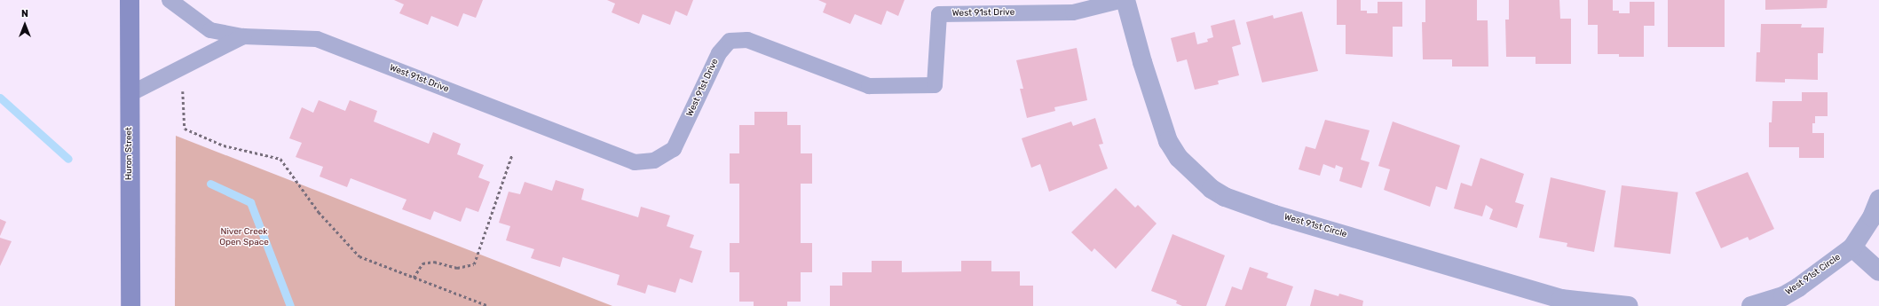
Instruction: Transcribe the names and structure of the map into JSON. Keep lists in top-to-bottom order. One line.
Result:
{"streets":{"main road":["Huron Street"],"street":["West 91st Circle"],"lane":["West 91st Drive"]},"parks":["Niver Creek Open Space"],"north":"top"}
